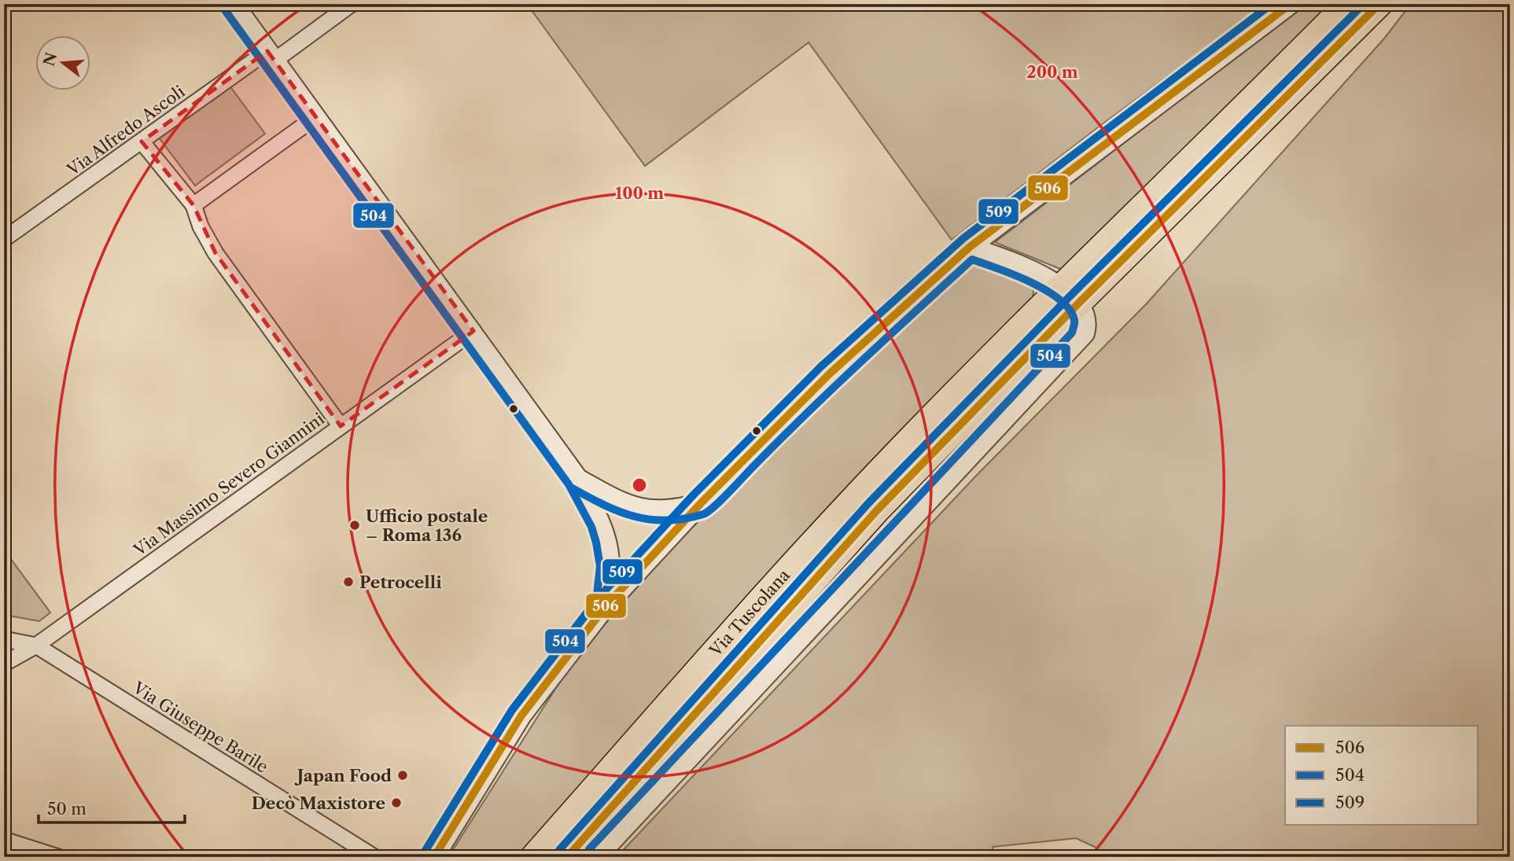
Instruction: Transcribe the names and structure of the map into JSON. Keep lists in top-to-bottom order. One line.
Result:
{"streets":{"main road":["Via Tuscolana"],"street":["Via Alfredo Ascoli","Via Massimo Severo Giannini","Via Giuseppe Barile"]},"crossings":[["Via Massimo Severo Giannini","Via Giuseppe Barile"]],"places":["Ufficio postale – Roma 136","Petrocelli","Japan Food","Decò Maxistore"],"lines":["transit line 506","transit line 509","transit line 504"],"legend":["506","504","509"],"scale_bar":"50 m","north":"left","rings":["200 m","100 m"]}
